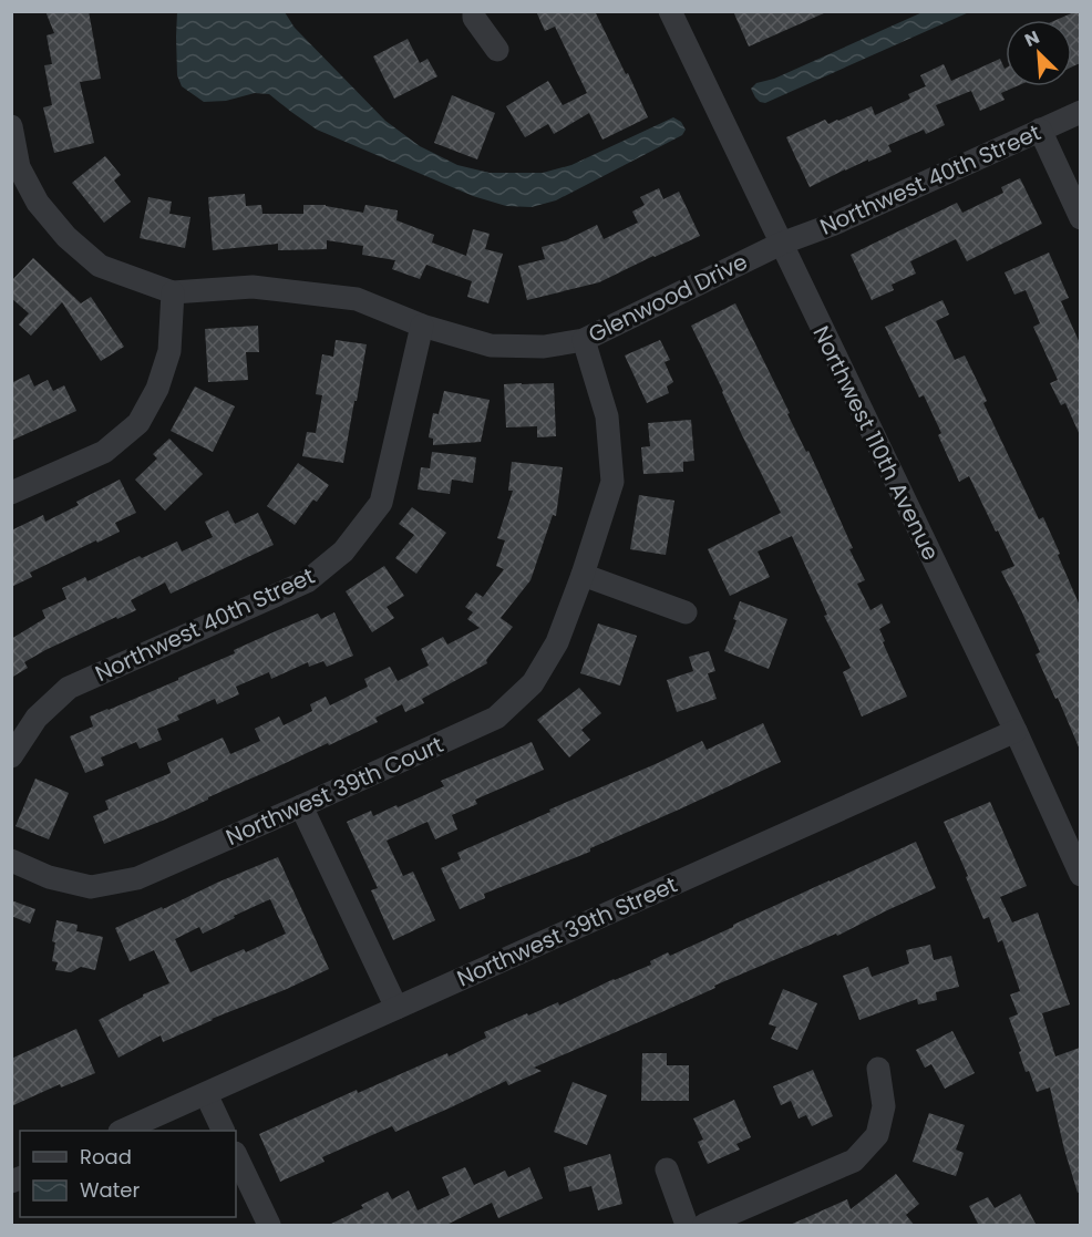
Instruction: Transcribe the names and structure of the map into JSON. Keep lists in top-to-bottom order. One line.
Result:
{"streets":{"street":["Northwest 40th Street","Glenwood Drive","Northwest 110th Avenue","Northwest 39th Court","Northwest 39th Street"]},"crossings":[["Northwest 40th Street","Glenwood Drive"],["Northwest 40th Street","Northwest 110th Avenue"],["Glenwood Drive","Northwest 110th Avenue"],["Glenwood Drive","Northwest 39th Court"],["Northwest 110th Avenue","Northwest 39th Street"]],"legend":["Road","Water"],"north":"top left"}
